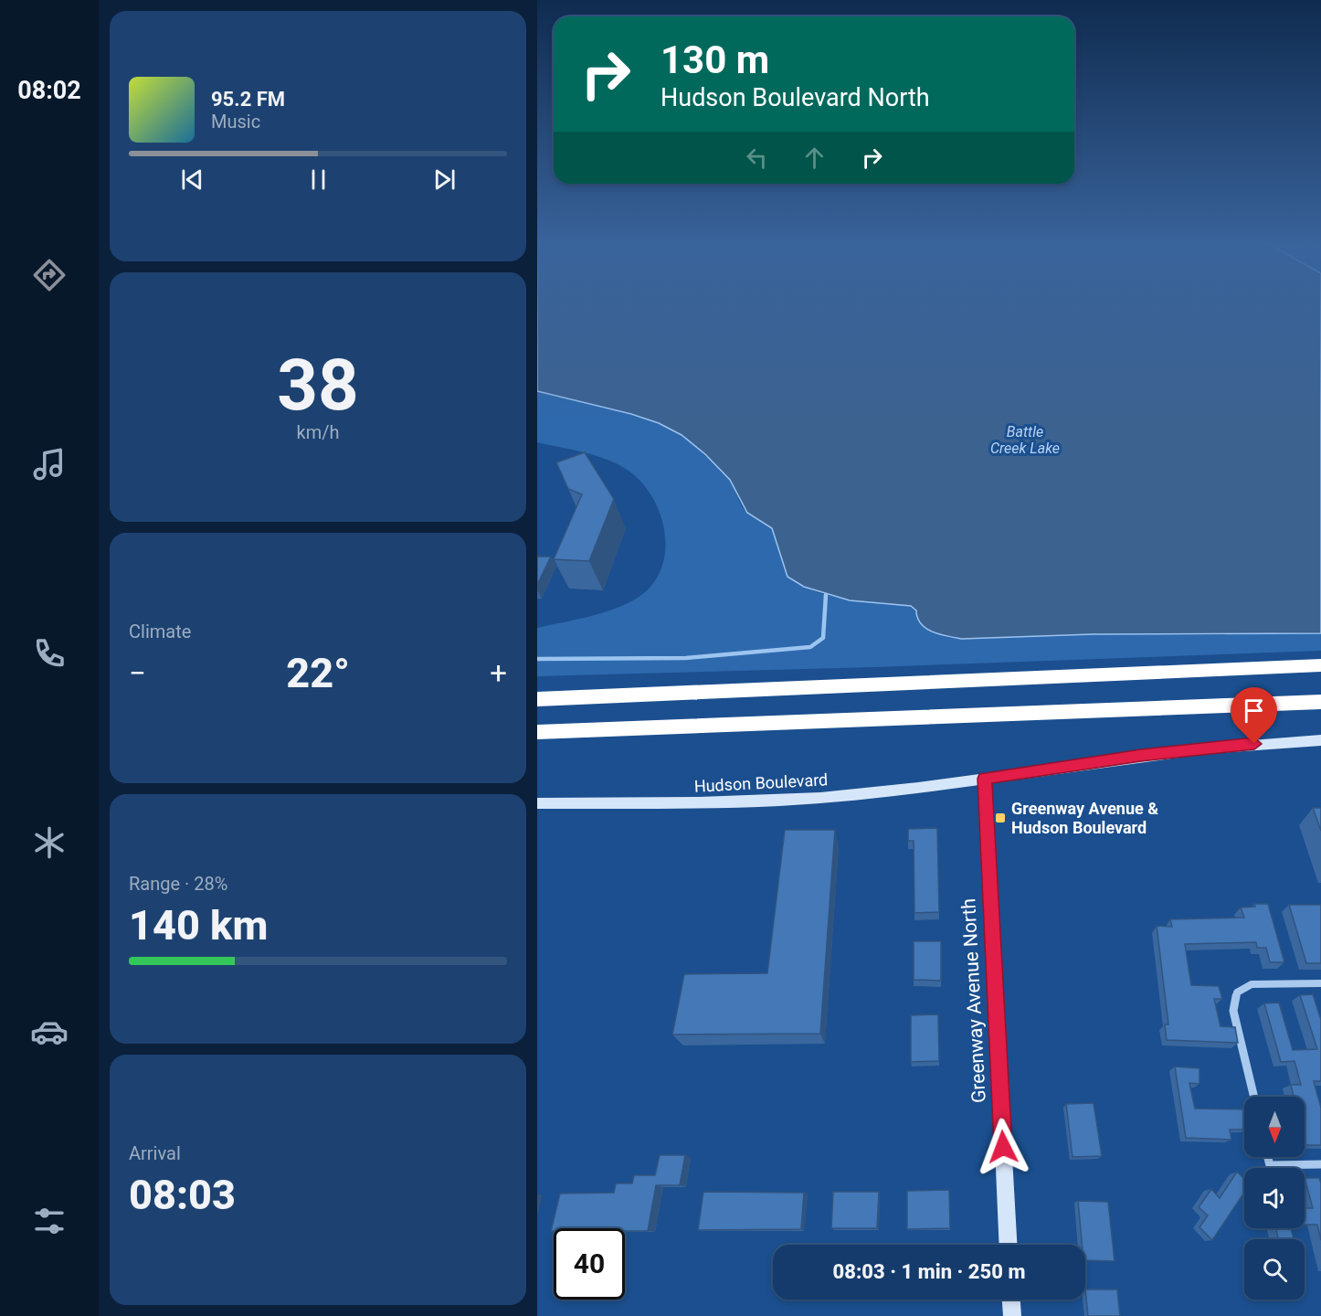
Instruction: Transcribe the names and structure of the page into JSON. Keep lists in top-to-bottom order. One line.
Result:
{"streets":{"street":["Hudson Boulevard","Greenway Avenue North"]},"crossings":[["Hudson Boulevard","Greenway Avenue North"]],"water":["Battle Creek Lake"],"places":{"transit":["Greenway Avenue & Hudson Boulevard"]},"north":"bottom","page":{"tabs":"08:02","turn":["130 m","Hudson Boulevard North"],"song":["95.2 FM","Music"],"tile":[["38","km/h"],"Climate",["Range · 28%","140 km"],["Arrival","08:03"]],"heat":["−","22°","+"],"limit":"40","trip":"08:03 · 1 min · 250 m"}}
